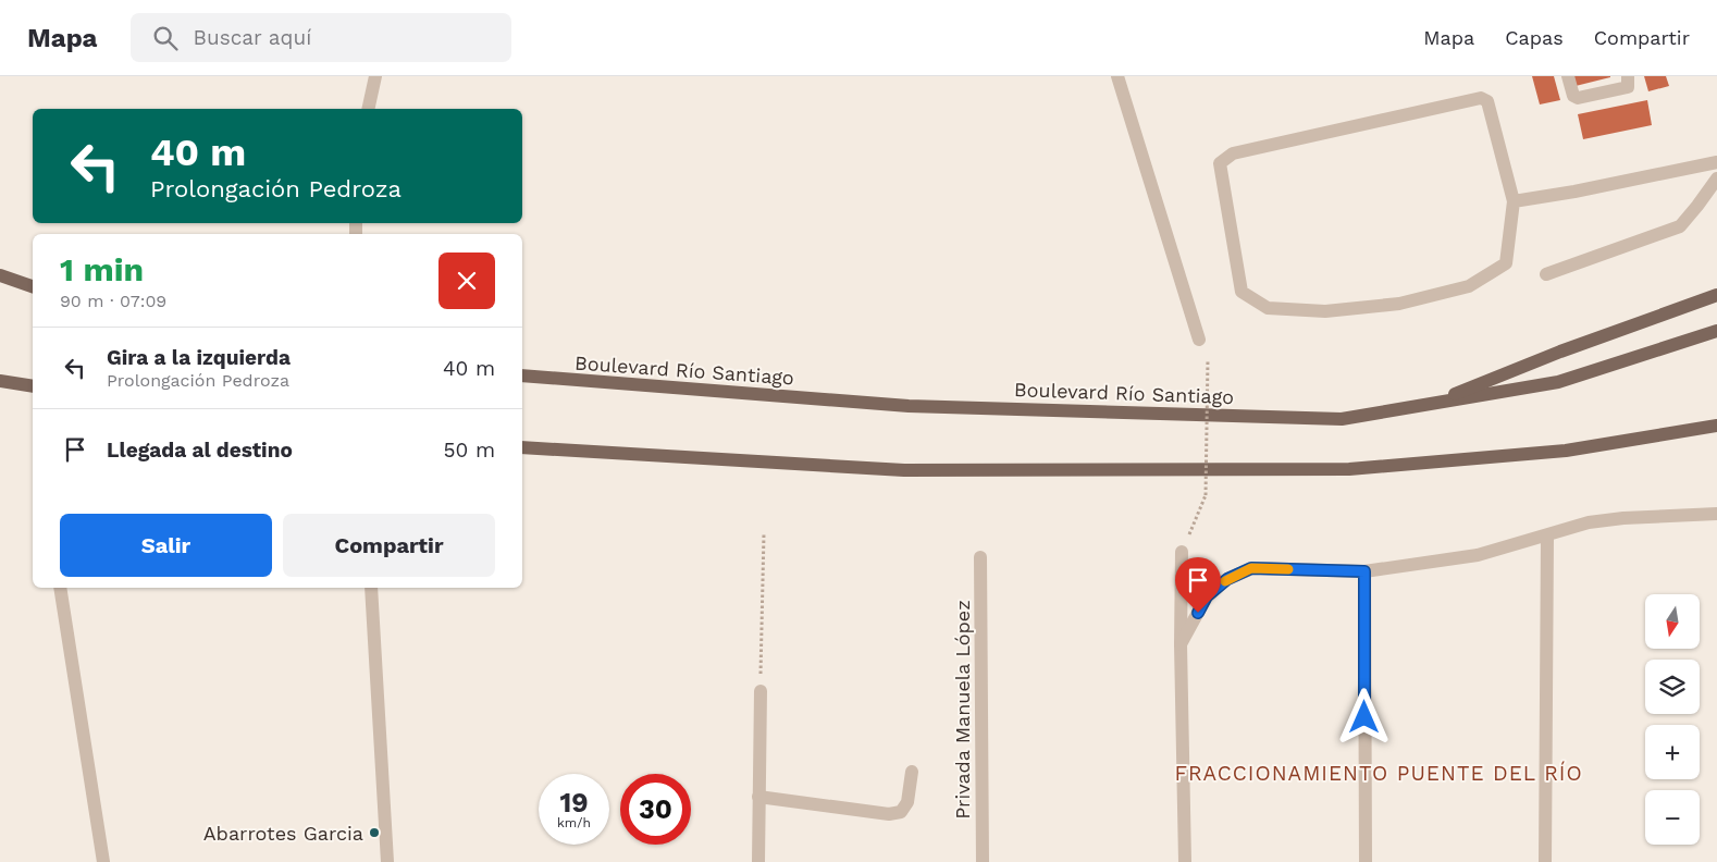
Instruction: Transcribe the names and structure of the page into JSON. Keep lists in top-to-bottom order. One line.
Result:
{"streets":{"main road":["Boulevard Río Santiago"],"street":["Privada Manuela López"]},"districts":["FRACCIONAMIENTO PUENTE DEL RÍO"],"places":["Abarrotes Garcia"],"north":"bottom","page":{"header":"Mapa","search":"Buscar aquí","nav":["Mapa","Capas","Compartir"],"turn":["40 m","Prolongación Pedroza"],"heading":["1 min","90 m · 07:09"],"list":[{"name":"Gira a la izquierda","note":"Prolongación Pedroza","value":"40 m"},{"name":"Llegada al destino","value":"50 m"}],"buttons":["Salir","Compartir"],"map_buttons":["+","−"],"speed":"19 km/h","limit":"30"}}
